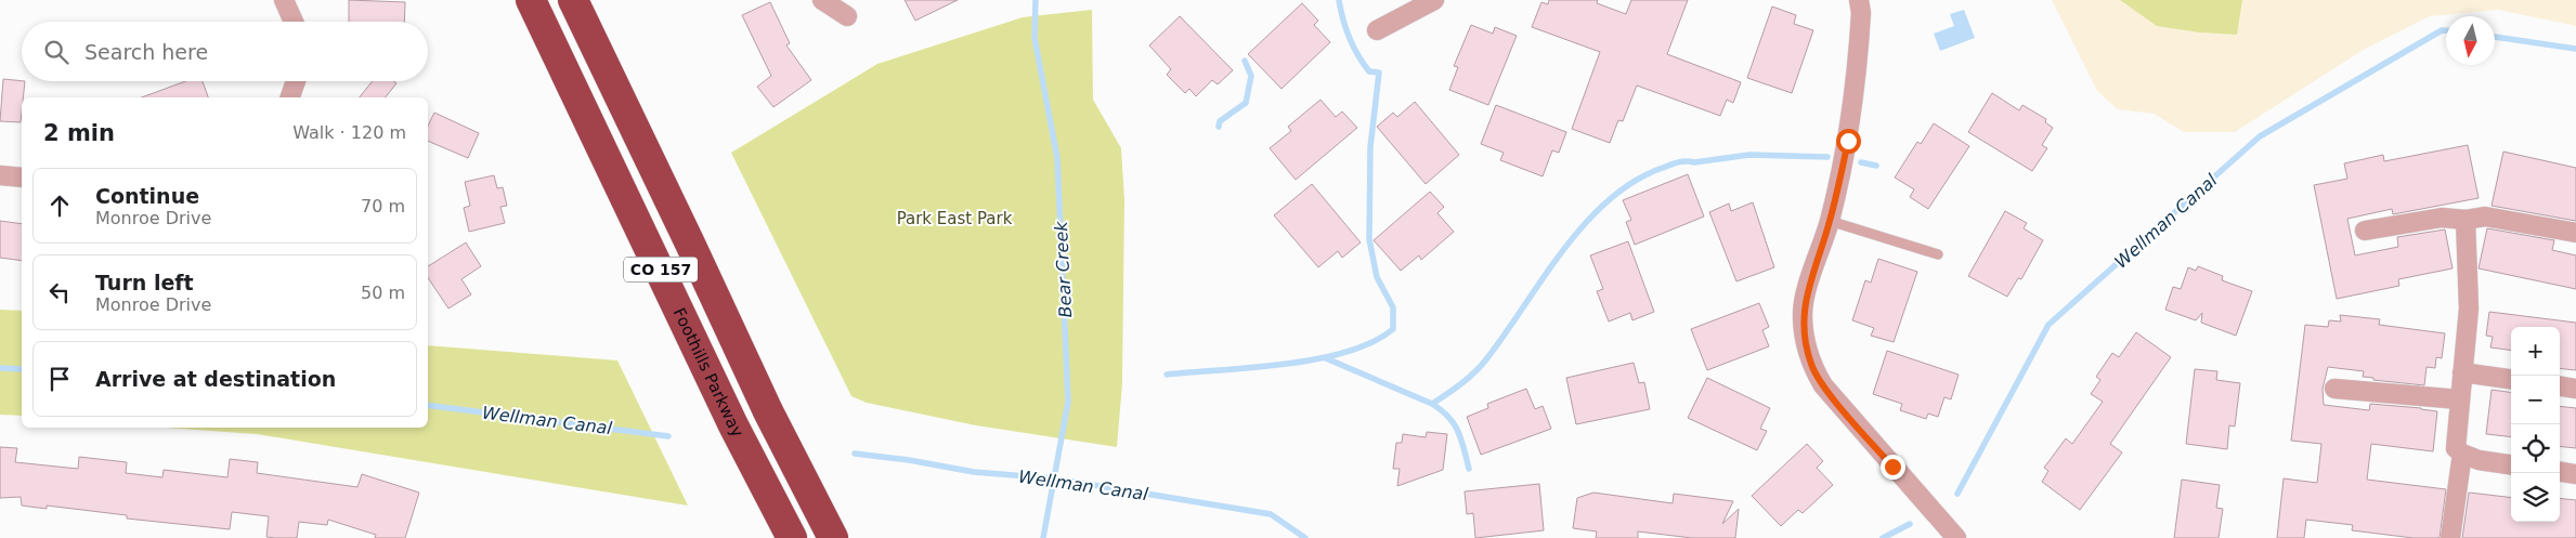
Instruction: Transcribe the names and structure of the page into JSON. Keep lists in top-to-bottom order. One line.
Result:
{"streets":{"highway":["CO 157","Foothills Parkway"]},"water":["Wellman Canal","Bear Creek"],"parks":["Park East Park"],"north":"bottom","page":{"search":"Search here","heading":["2 min","Walk · 120 m"],"list":[["Continue","Monroe Drive","70 m"],["Turn left","Monroe Drive","50 m"],"Arrive at destination"],"map_buttons":["+","−"]}}
